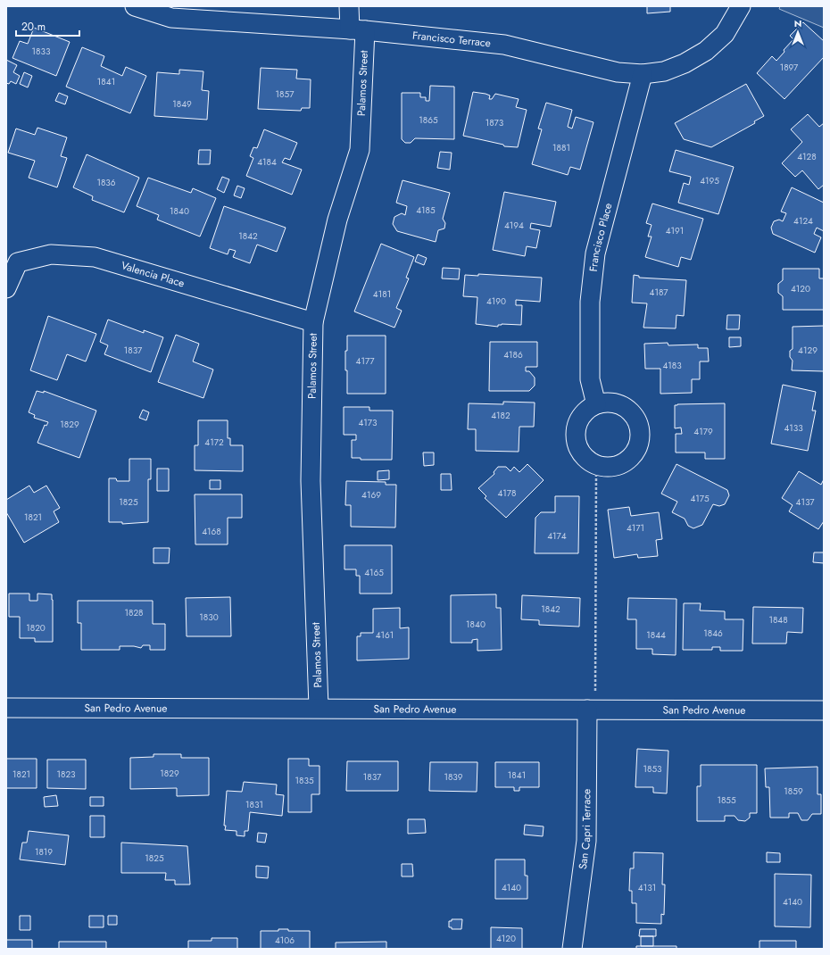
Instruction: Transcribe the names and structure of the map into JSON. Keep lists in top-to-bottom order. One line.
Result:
{"streets":{"street":["Francisco Terrace","Palamos Street","Francisco Place","Valencia Place","San Pedro Avenue","San Capri Terrace"]},"crossings":[["Francisco Terrace","Palamos Street"],["Francisco Terrace","Francisco Place"],["Palamos Street","Valencia Place"],["Palamos Street","San Pedro Avenue"],["San Pedro Avenue","San Capri Terrace"]],"house_numbers":["1833","1897","1841","1857","1849","1865","1873","1881","4128","4184","4195","1836","4185","1840","4124","4194","4191","1842","4120","4187","4181","4190","1837","4129","4186","4177","4183","4182","4173","1829","4133","4179","4172","4178","4169","4175","1825","4137","1821","4171","4168","4174","4165","1842","1828","1830","1848","1840","1820","1846","4161","1844","1853","1829","1821","1823","1841","1837","1839","1835","1859","1855","1831","1819","1825","4140","4131","4140","4120","4106"],"scale_bar":"20 m","north":"top"}
